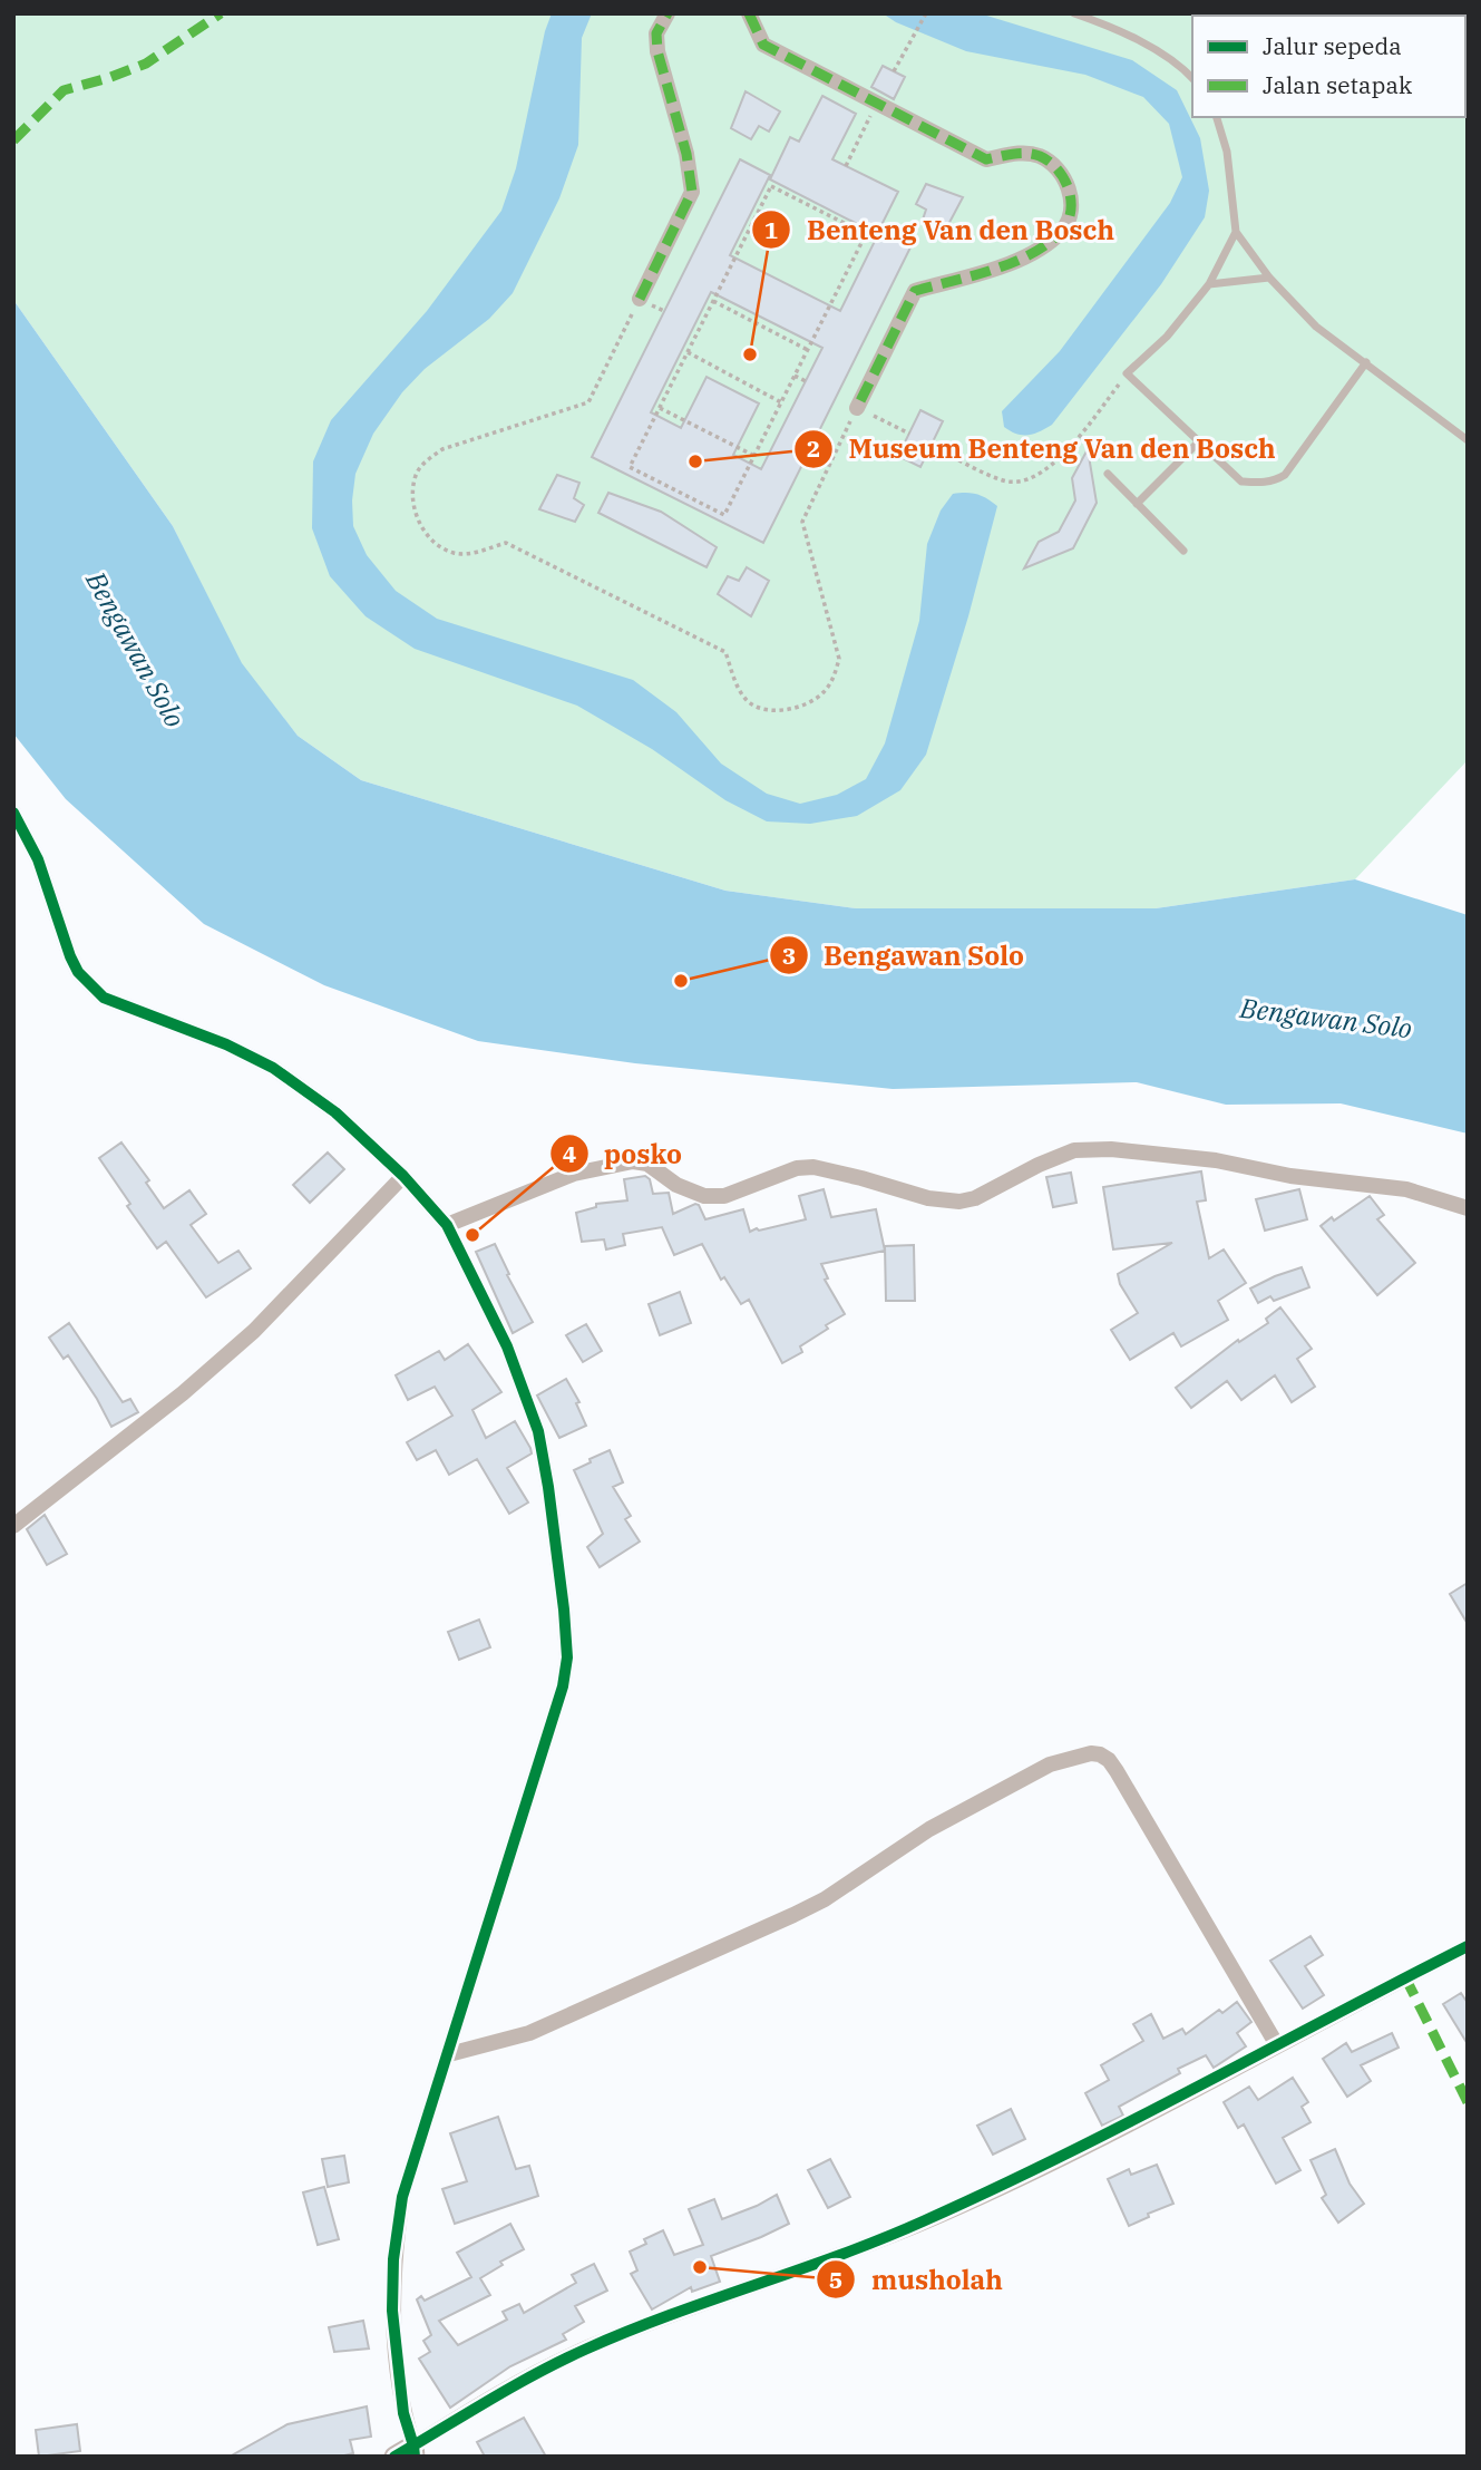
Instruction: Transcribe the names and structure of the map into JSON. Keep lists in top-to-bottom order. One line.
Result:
{"water":["Bengawan Solo"],"places":["Benteng Van den Bosch","Museum Benteng Van den Bosch","Bengawan Solo","posko","musholah"],"legend":["Jalur sepeda","Jalan setapak"]}
